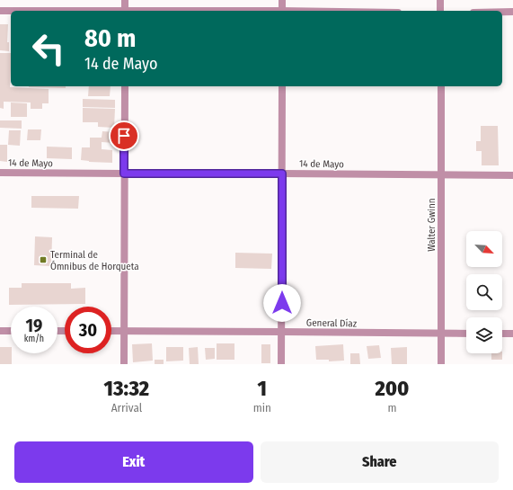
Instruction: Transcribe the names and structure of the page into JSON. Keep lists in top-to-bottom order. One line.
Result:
{"streets":{"street":["14 de Mayo","Walter Gwinn","General Díaz"]},"crossings":[["14 de Mayo","Walter Gwinn"],["Walter Gwinn","General Díaz"]],"places":{"transit":["Terminal de Ómnibus de Horqueta"]},"north":"bottom right","page":{"turn":["80 m","14 de Mayo"],"speed":"19 km/h","limit":"30","eta":["13:32","Arrival","1","min","200","m"],"buttons":["Exit","Share"]}}
